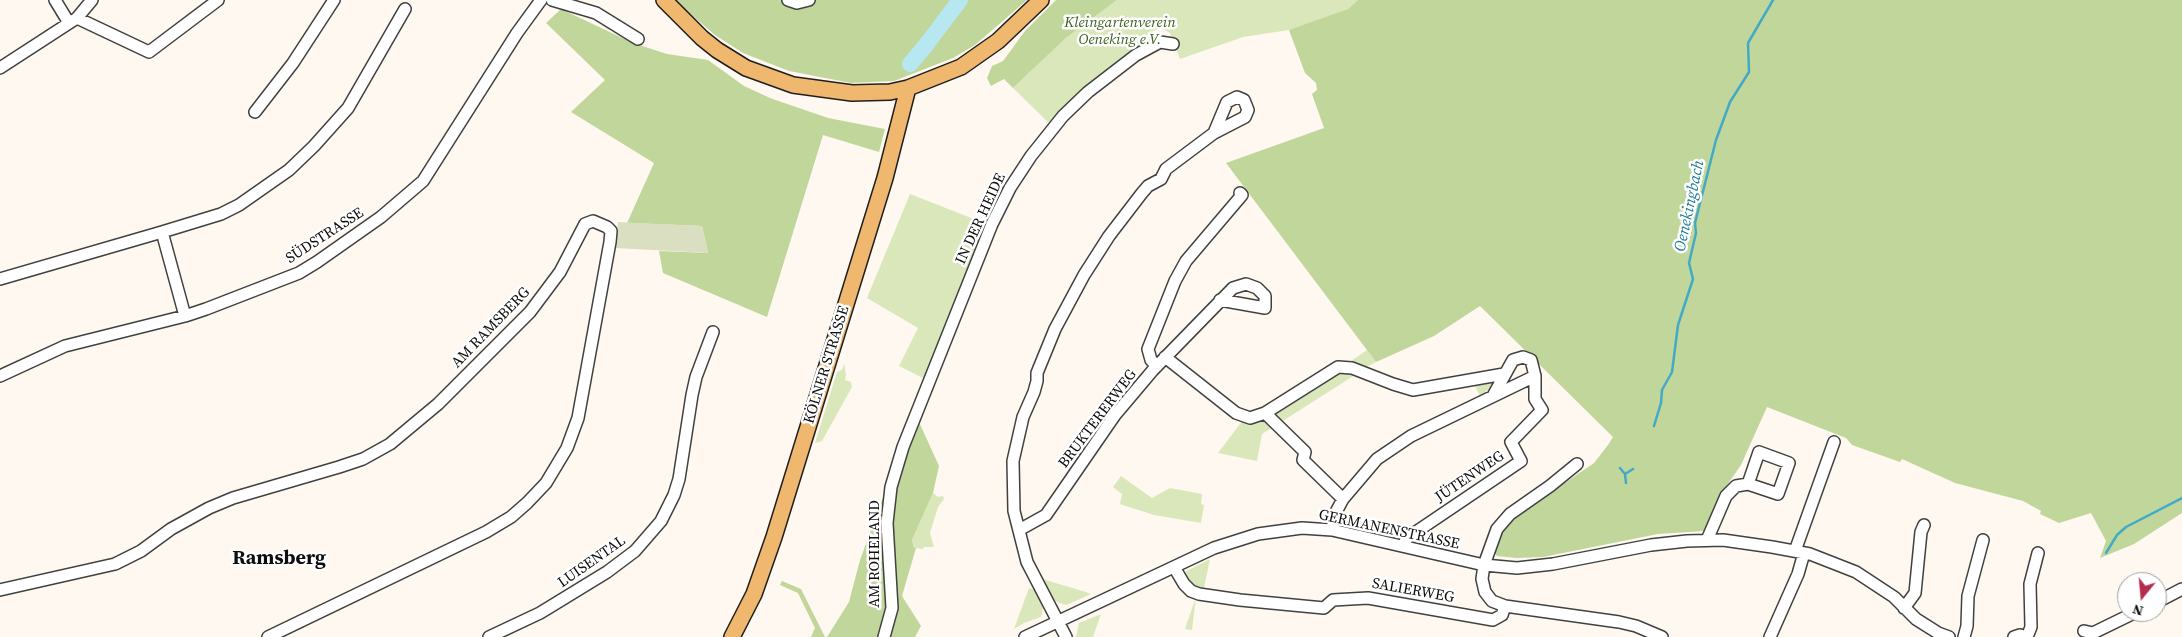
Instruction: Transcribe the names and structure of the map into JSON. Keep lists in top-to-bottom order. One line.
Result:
{"streets":{"main road":["KÖLNER STRASSE"],"street":["IN DER HEIDE","SÜDSTRASSE","AM RAMSBERG","BRUKTERERWEG","JÜTENWEG","GERMANENSTRASSE","AM ROHELAND","LUISENTAL","SALIERWEG"]},"crossings":[["IN DER HEIDE","AM ROHELAND"],["JÜTENWEG","GERMANENSTRASSE"],["GERMANENSTRASSE","SALIERWEG"]],"districts":["Ramsberg"],"water":["Oenekingbach"],"parks":["Kleingartenverein Oeneking e.V."],"north":"bottom"}
